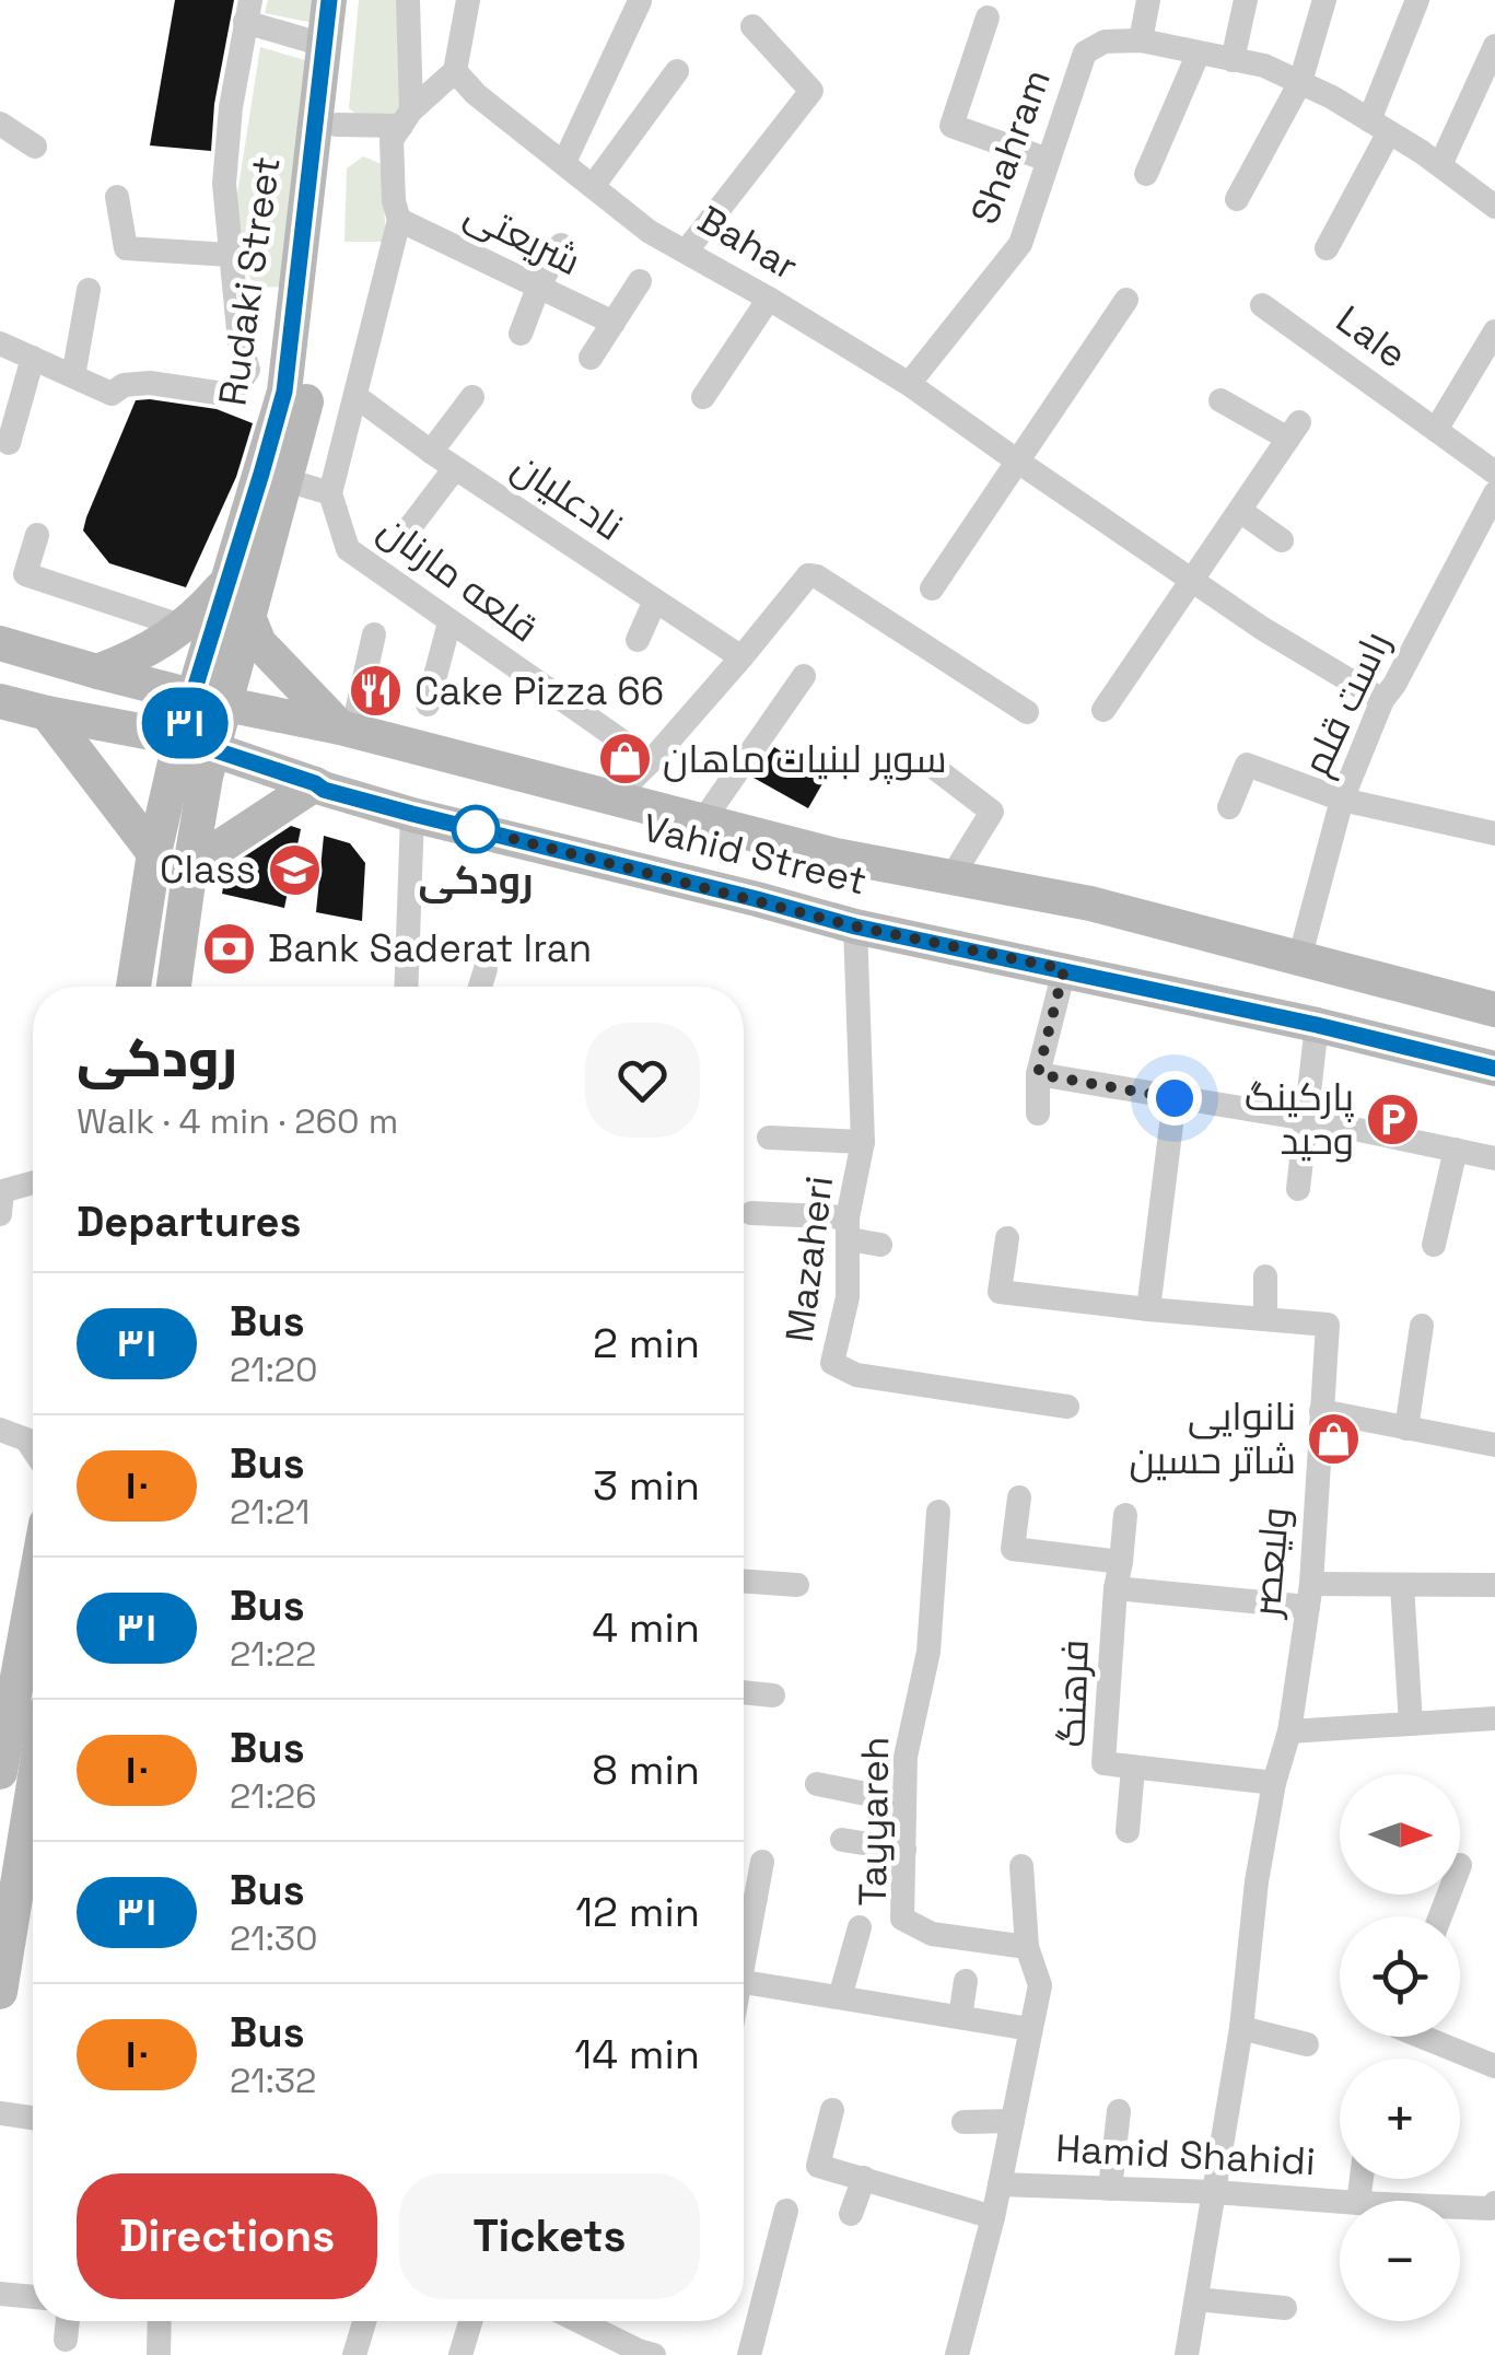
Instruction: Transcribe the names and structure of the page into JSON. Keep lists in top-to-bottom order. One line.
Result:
{"streets":{"main road":["Rudaki Street","Vahid Street"],"street":["Shahram","شریعتی","Bahar","Lale","نادعلیان","قلعه مارنان","راست قلم","Mazaheri","ولیعصر","فرهنگ","Tayyareh","Hamid Shahidi"]},"crossings":[["Shahram","Bahar"],["Bahar","راست قلم"],["Rudaki Street","Vahid Street"],["راست قلم","Vahid Street"],["Vahid Street","Mazaheri"],["ولیعصر","فرهنگ"],["ولیعصر","Hamid Shahidi"]],"places":{"restaurant":["Cake Pizza 66"],"shop":["سوپر لبنیات ماهان","نانوایی شاتر حسین"],"other":["رودکی"],"school or university":["Class"],"bank":["Bank Saderat Iran"],"parking":["پارکینگ وحید"]},"lines":["bus line ۳۱"],"north":"right","page":{"on_map":"۳۱","heading":[["رودکی","Walk · 4 min · 260 m"],"Departures"],"list":[{"mark":"۳۱","name":"Bus","note":"21:20","value":"2 min"},{"mark":"۱۰","name":"Bus","note":"21:21","value":"3 min"},{"mark":"۳۱","name":"Bus","note":"21:22","value":"4 min"},{"mark":"۱۰","name":"Bus","note":"21:26","value":"8 min"},{"mark":"۳۱","name":"Bus","note":"21:30","value":"12 min"},{"mark":"۱۰","name":"Bus","note":"21:32","value":"14 min"}],"map_buttons":["+","−"],"buttons":["Directions","Tickets"]}}
